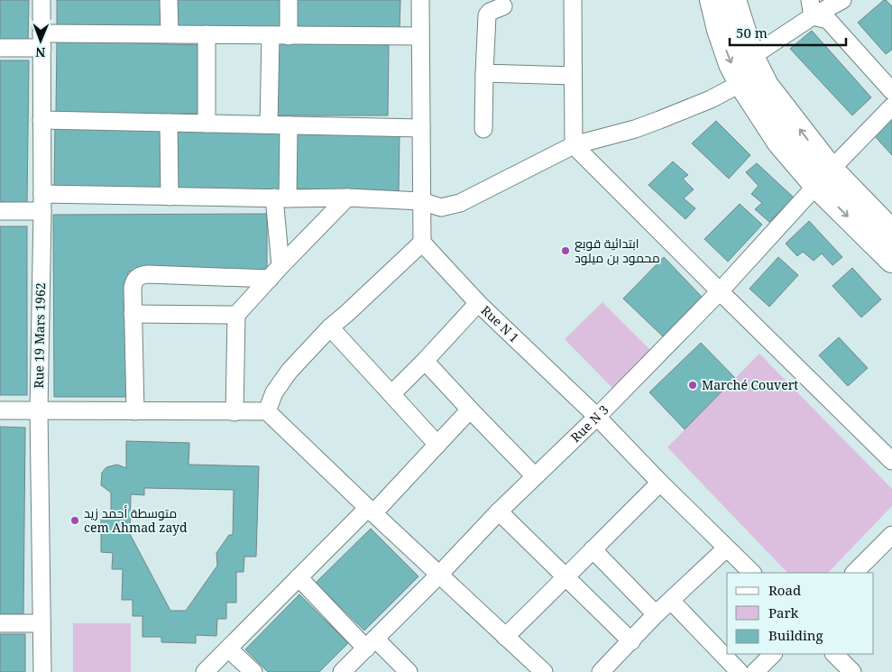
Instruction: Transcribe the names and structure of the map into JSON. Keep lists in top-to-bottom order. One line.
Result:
{"streets":{"street":["Rue N 1","Rue 19 Mars 1962","Rue N 3"]},"crossings":[["Rue N 1","Rue N 3"]],"places":["ابتدائية قوبع محمود بن ميلود","Marché Couvert","متوسطة أحمد زيد cem Ahmad zayd"],"legend":["Road","Park","Building"],"scale_bar":"50 m","north":"bottom"}
